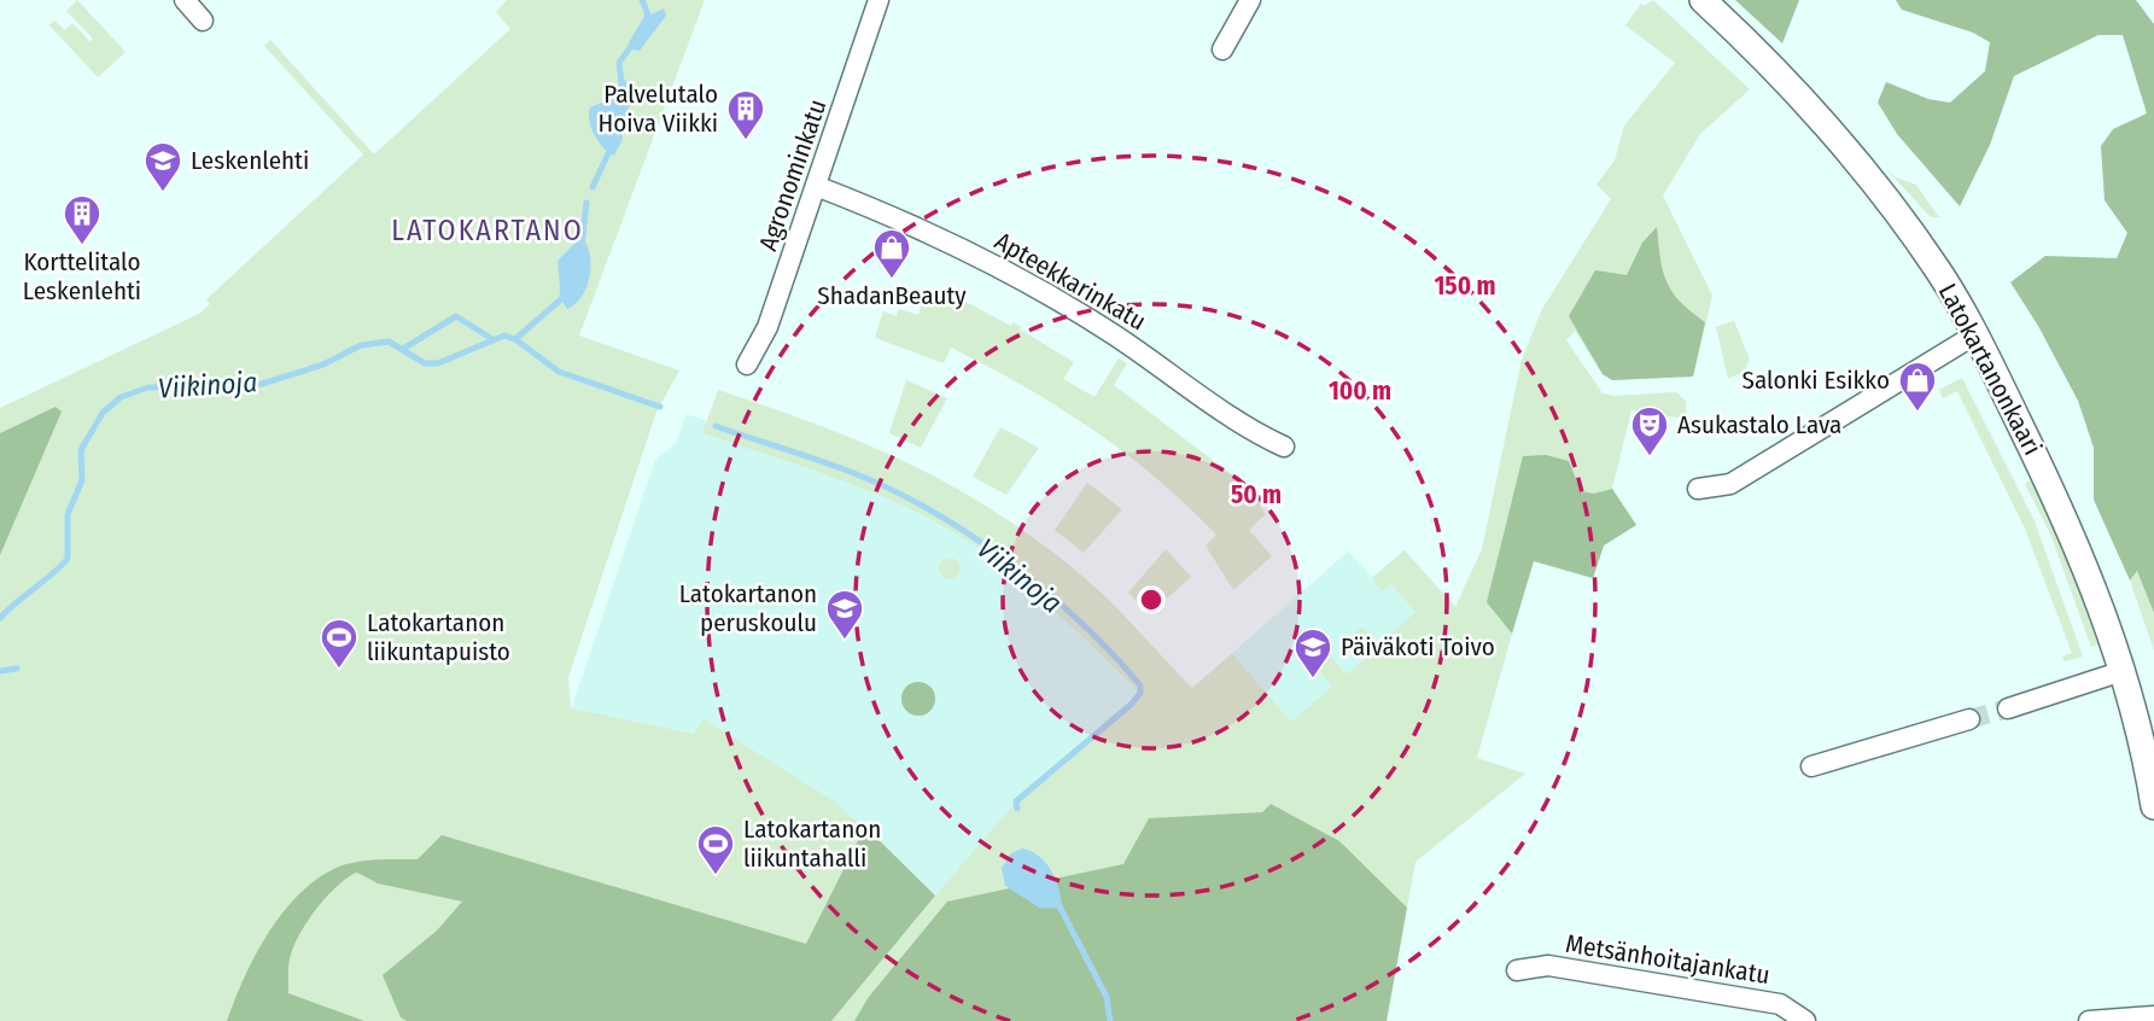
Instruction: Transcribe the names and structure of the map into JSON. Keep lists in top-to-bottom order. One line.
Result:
{"streets":{"street":["Agronominkatu","Apteekkarinkatu","Latokartanonkaari","Metsänhoitajankatu"]},"crossings":[["Agronominkatu","Apteekkarinkatu"]],"districts":["LATOKARTANO"],"water":["Viikinoja"],"places":{"building":["Palvelutalo Hoiva Viikki","Korttelitalo Leskenlehti"],"school or university":["Leskenlehti","Latokartanon peruskoulu","Päiväkoti Toivo"],"shop":["ShadanBeauty","Salonki Esikko"],"theatre":["Asukastalo Lava"],"sports":["Latokartanon liikuntapuisto","Latokartanon liikuntahalli"]},"rings":["150 m","100 m","50 m"]}
